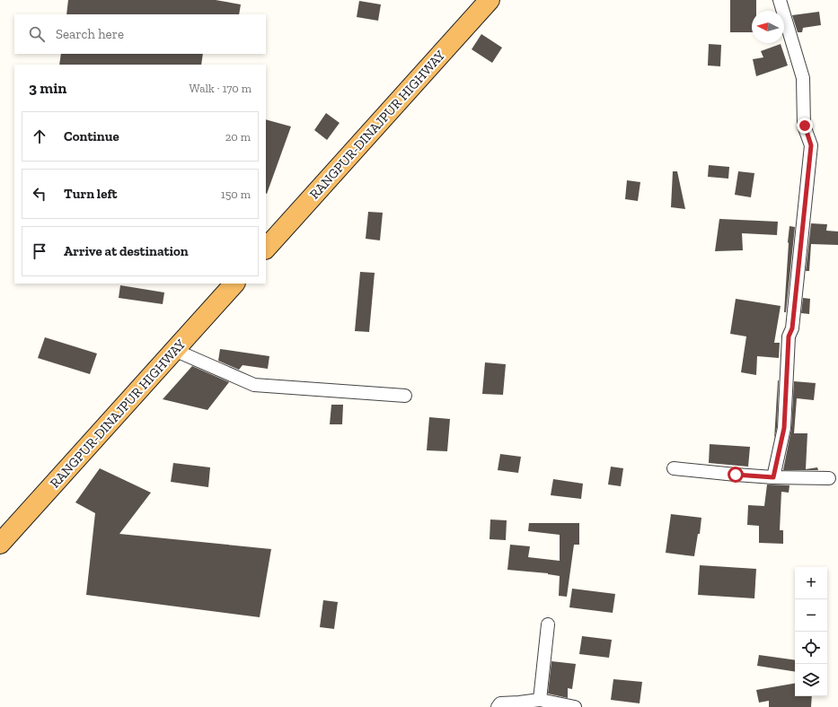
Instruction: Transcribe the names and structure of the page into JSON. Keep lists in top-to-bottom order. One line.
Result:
{"streets":{"highway":["RANGPUR-DINAJPUR HIGHWAY"]},"north":"left","page":{"search":"Search here","heading":["3 min","Walk · 170 m"],"list":[["Continue","20 m"],["Turn left","150 m"],"Arrive at destination"],"map_buttons":["+","−"]}}
